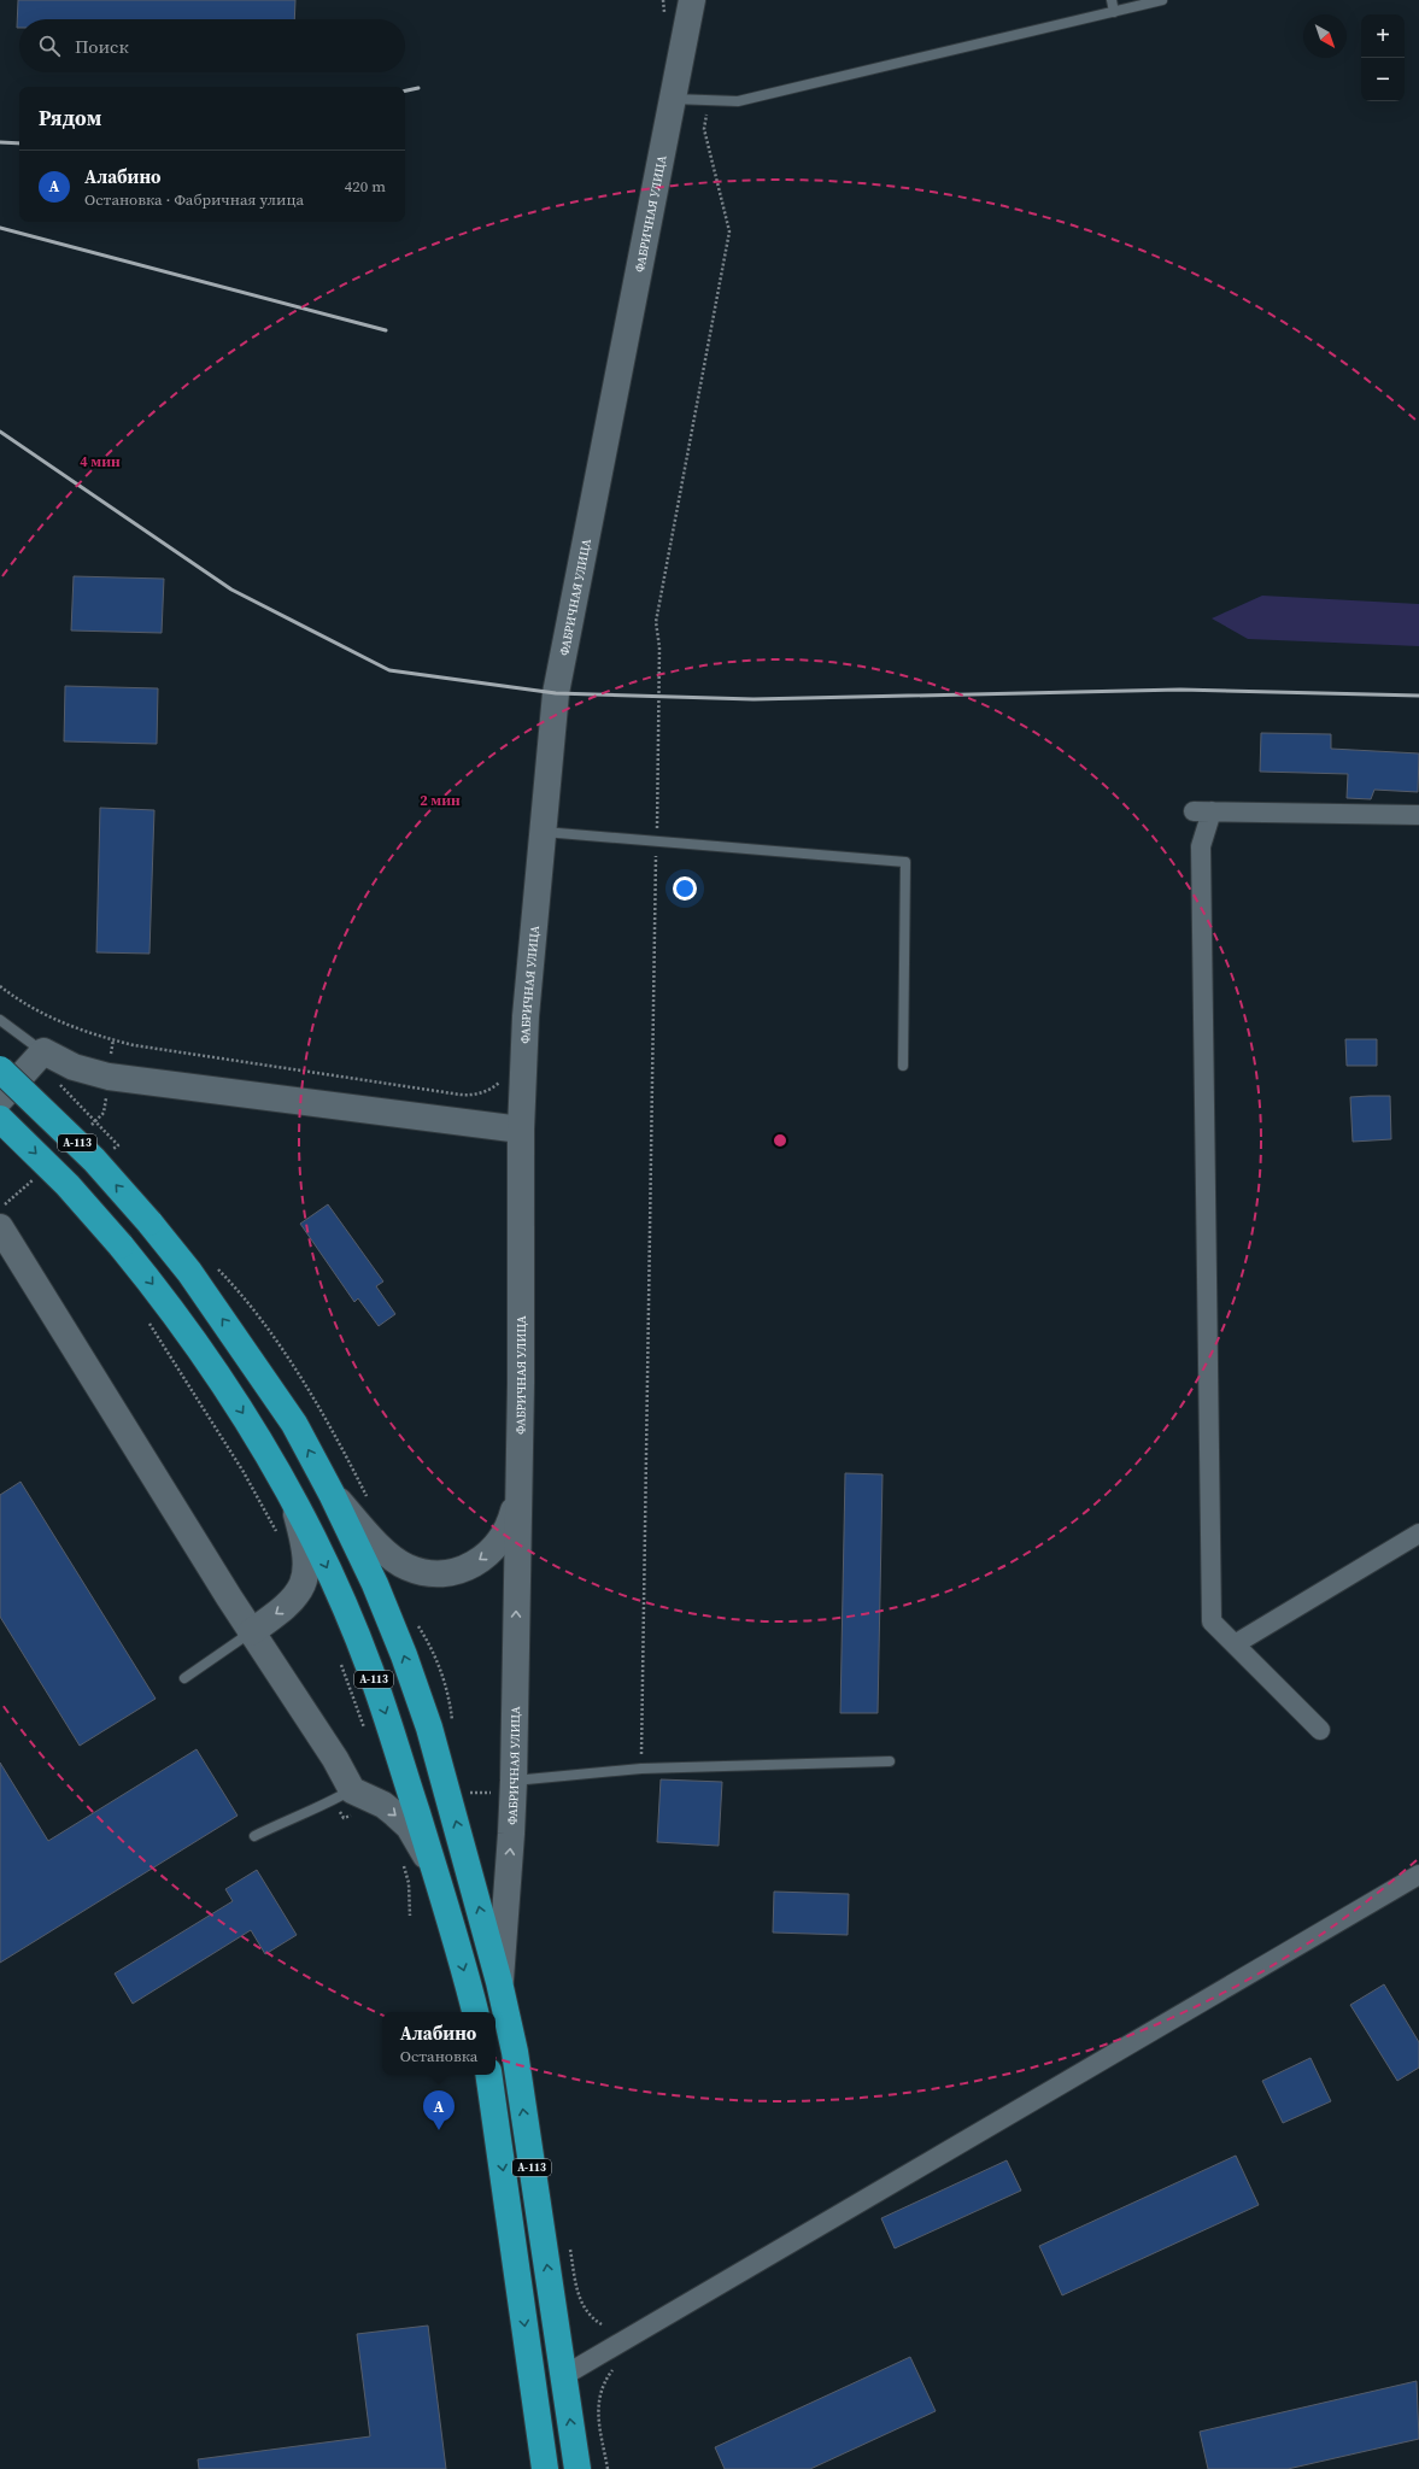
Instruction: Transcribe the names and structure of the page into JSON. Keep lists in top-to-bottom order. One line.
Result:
{"streets":{"highway":["А-113"],"street":["ФАБРИЧНАЯ УЛИЦА"]},"crossings":[["ФАБРИЧНАЯ УЛИЦА","А-113"]],"north":"bottom right","page":{"map_buttons":["+","−"],"search":"Поиск","heading":"Рядом","list":[{"mark":"A","name":"Алабино","note":"Остановка · Фабричная улица","value":"420 m"}],"popup":["Алабино","Остановка"],"pins":"A"},"rings":["4 мин","2 мин"]}
